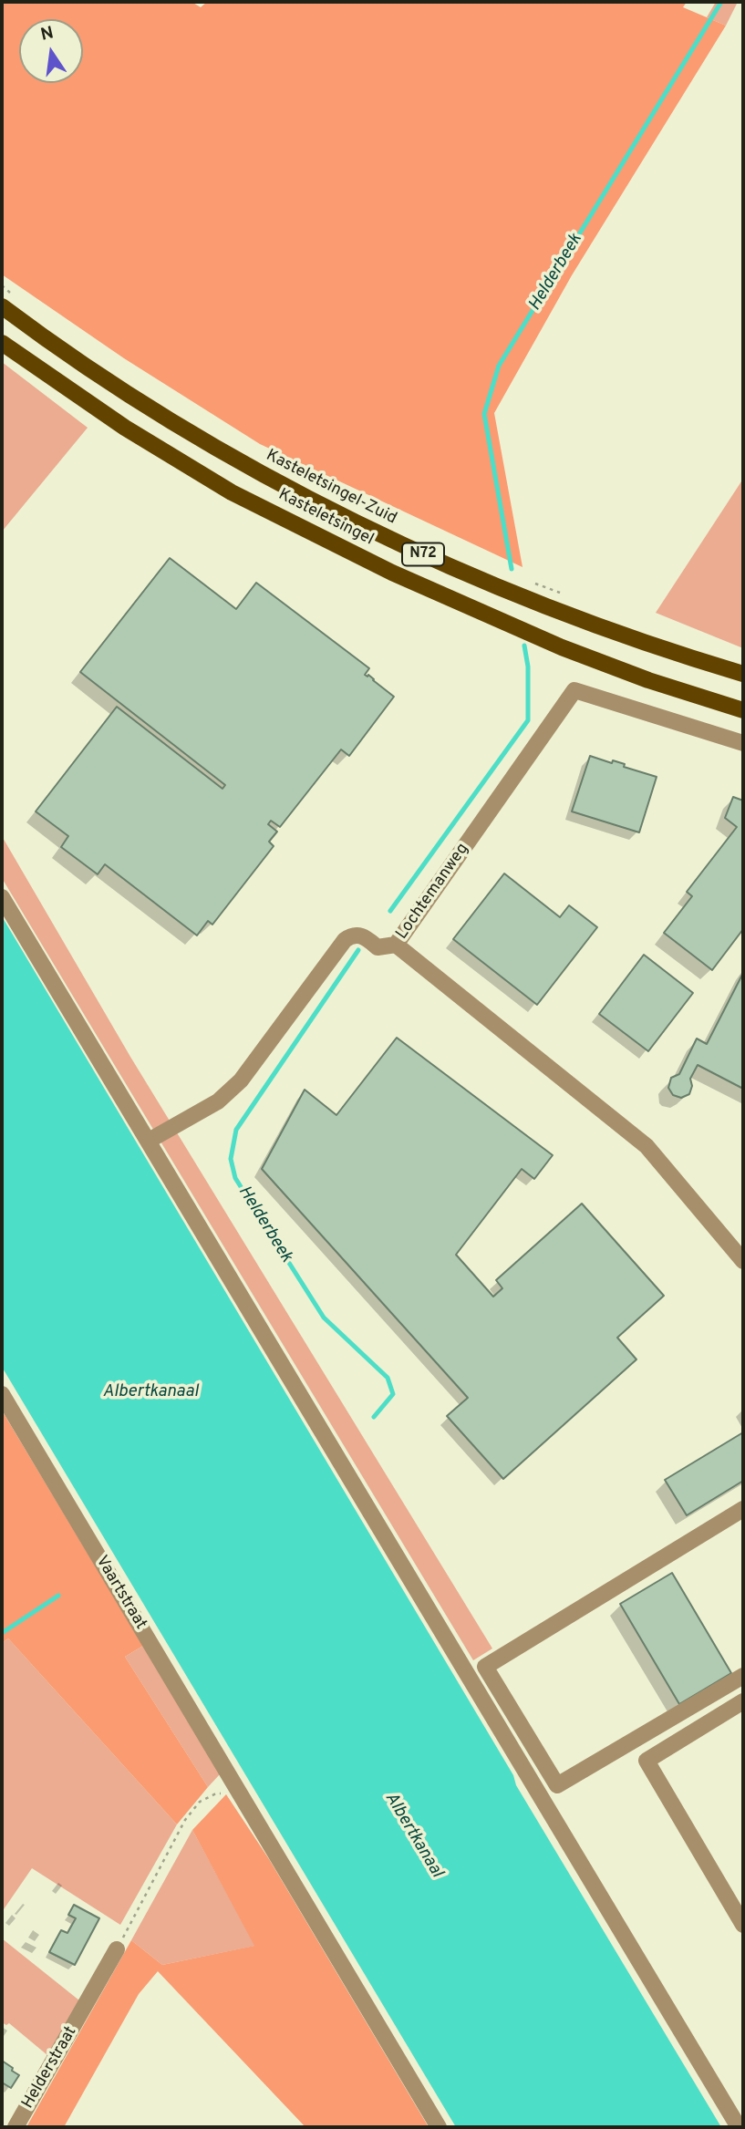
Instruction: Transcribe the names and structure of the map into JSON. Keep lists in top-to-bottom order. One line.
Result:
{"streets":{"main road":["Kasteletsingel-Zuid","Kasteletsingel","N72"],"street":["Lochtemanweg","Vaartstraat","Helderstraat"]},"water":["Helderbeek","Albertkanaal"],"north":"top"}
